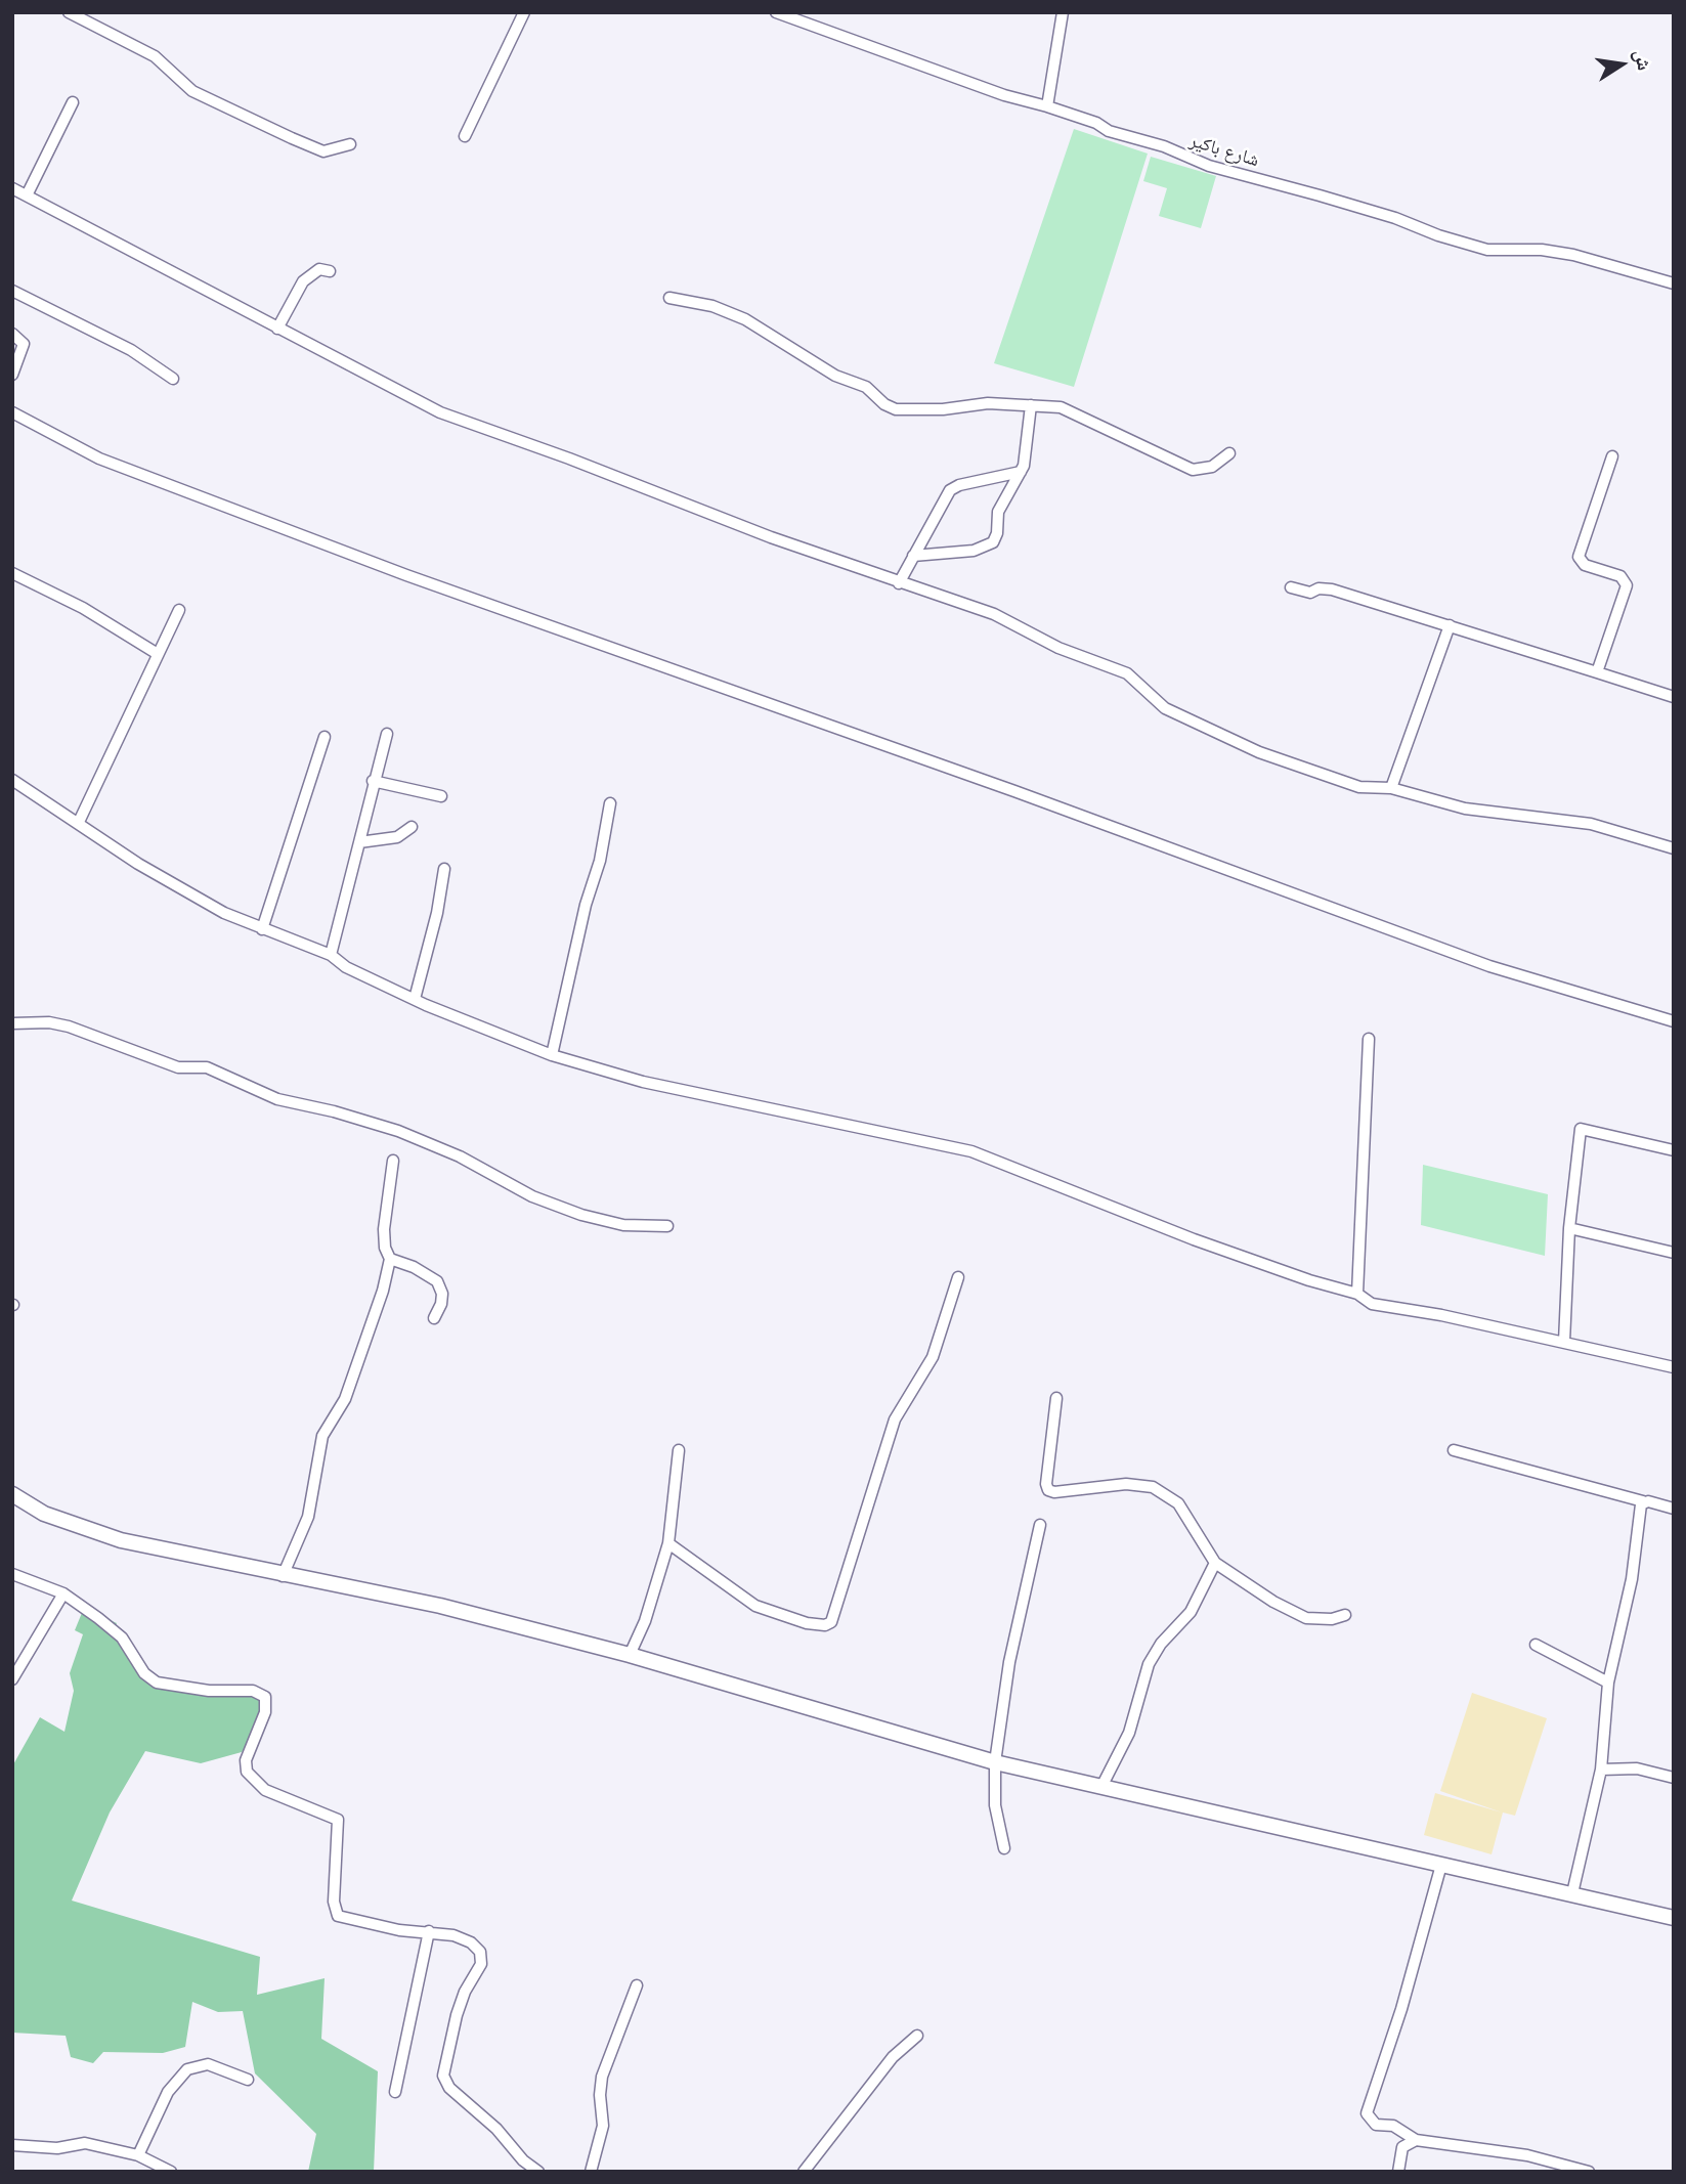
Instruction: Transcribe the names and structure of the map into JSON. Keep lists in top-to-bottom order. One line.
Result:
{"streets":{"street":["شارع باكير"]},"north":"right"}
